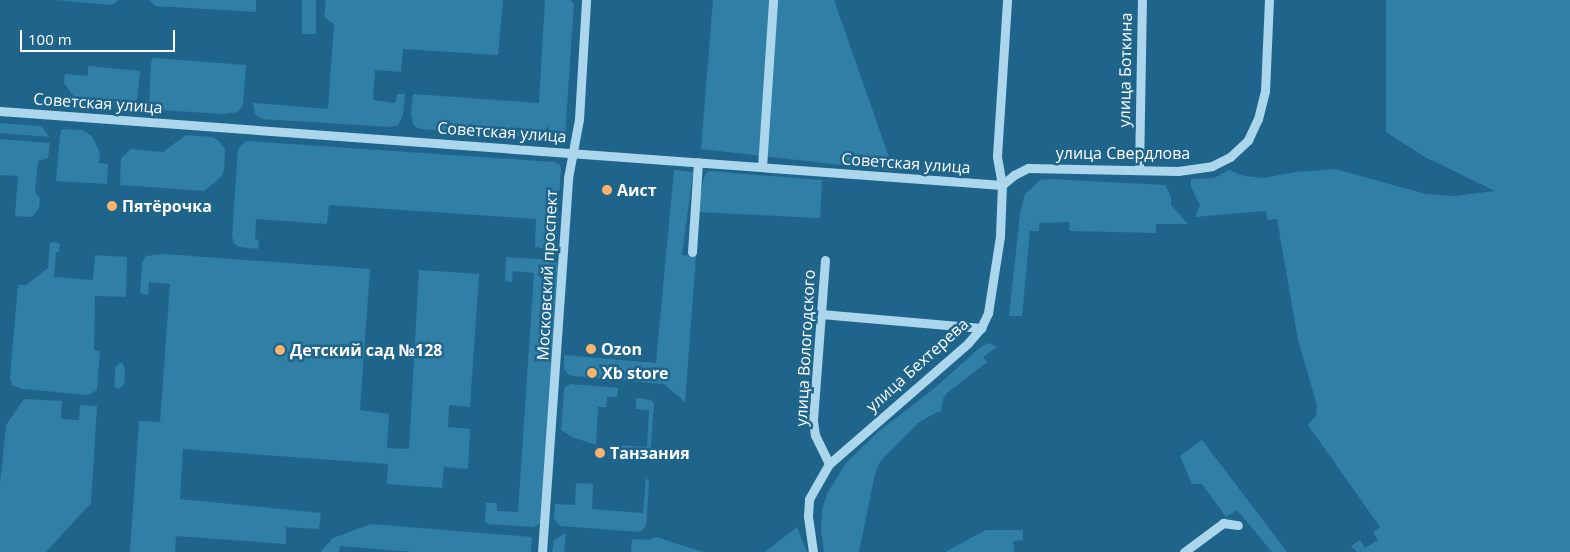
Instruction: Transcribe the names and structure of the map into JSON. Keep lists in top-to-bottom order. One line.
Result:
{"streets":{"street":["улица Боткина","Советская улица","улица Свердлова","Московский проспект","улица Вологодского","улица Бехтерева"]},"crossings":[["улица Боткина","улица Свердлова"],["Советская улица","улица Свердлова"],["Советская улица","Московский проспект"],["Советская улица","улица Бехтерева"],["улица Свердлова","улица Бехтерева"],["улица Вологодского","улица Бехтерева"]],"places":["Аист","Пятёрочка","Ozon","Детский сад №128","Xb store","Танзания"],"scale_bar":"100 m"}
